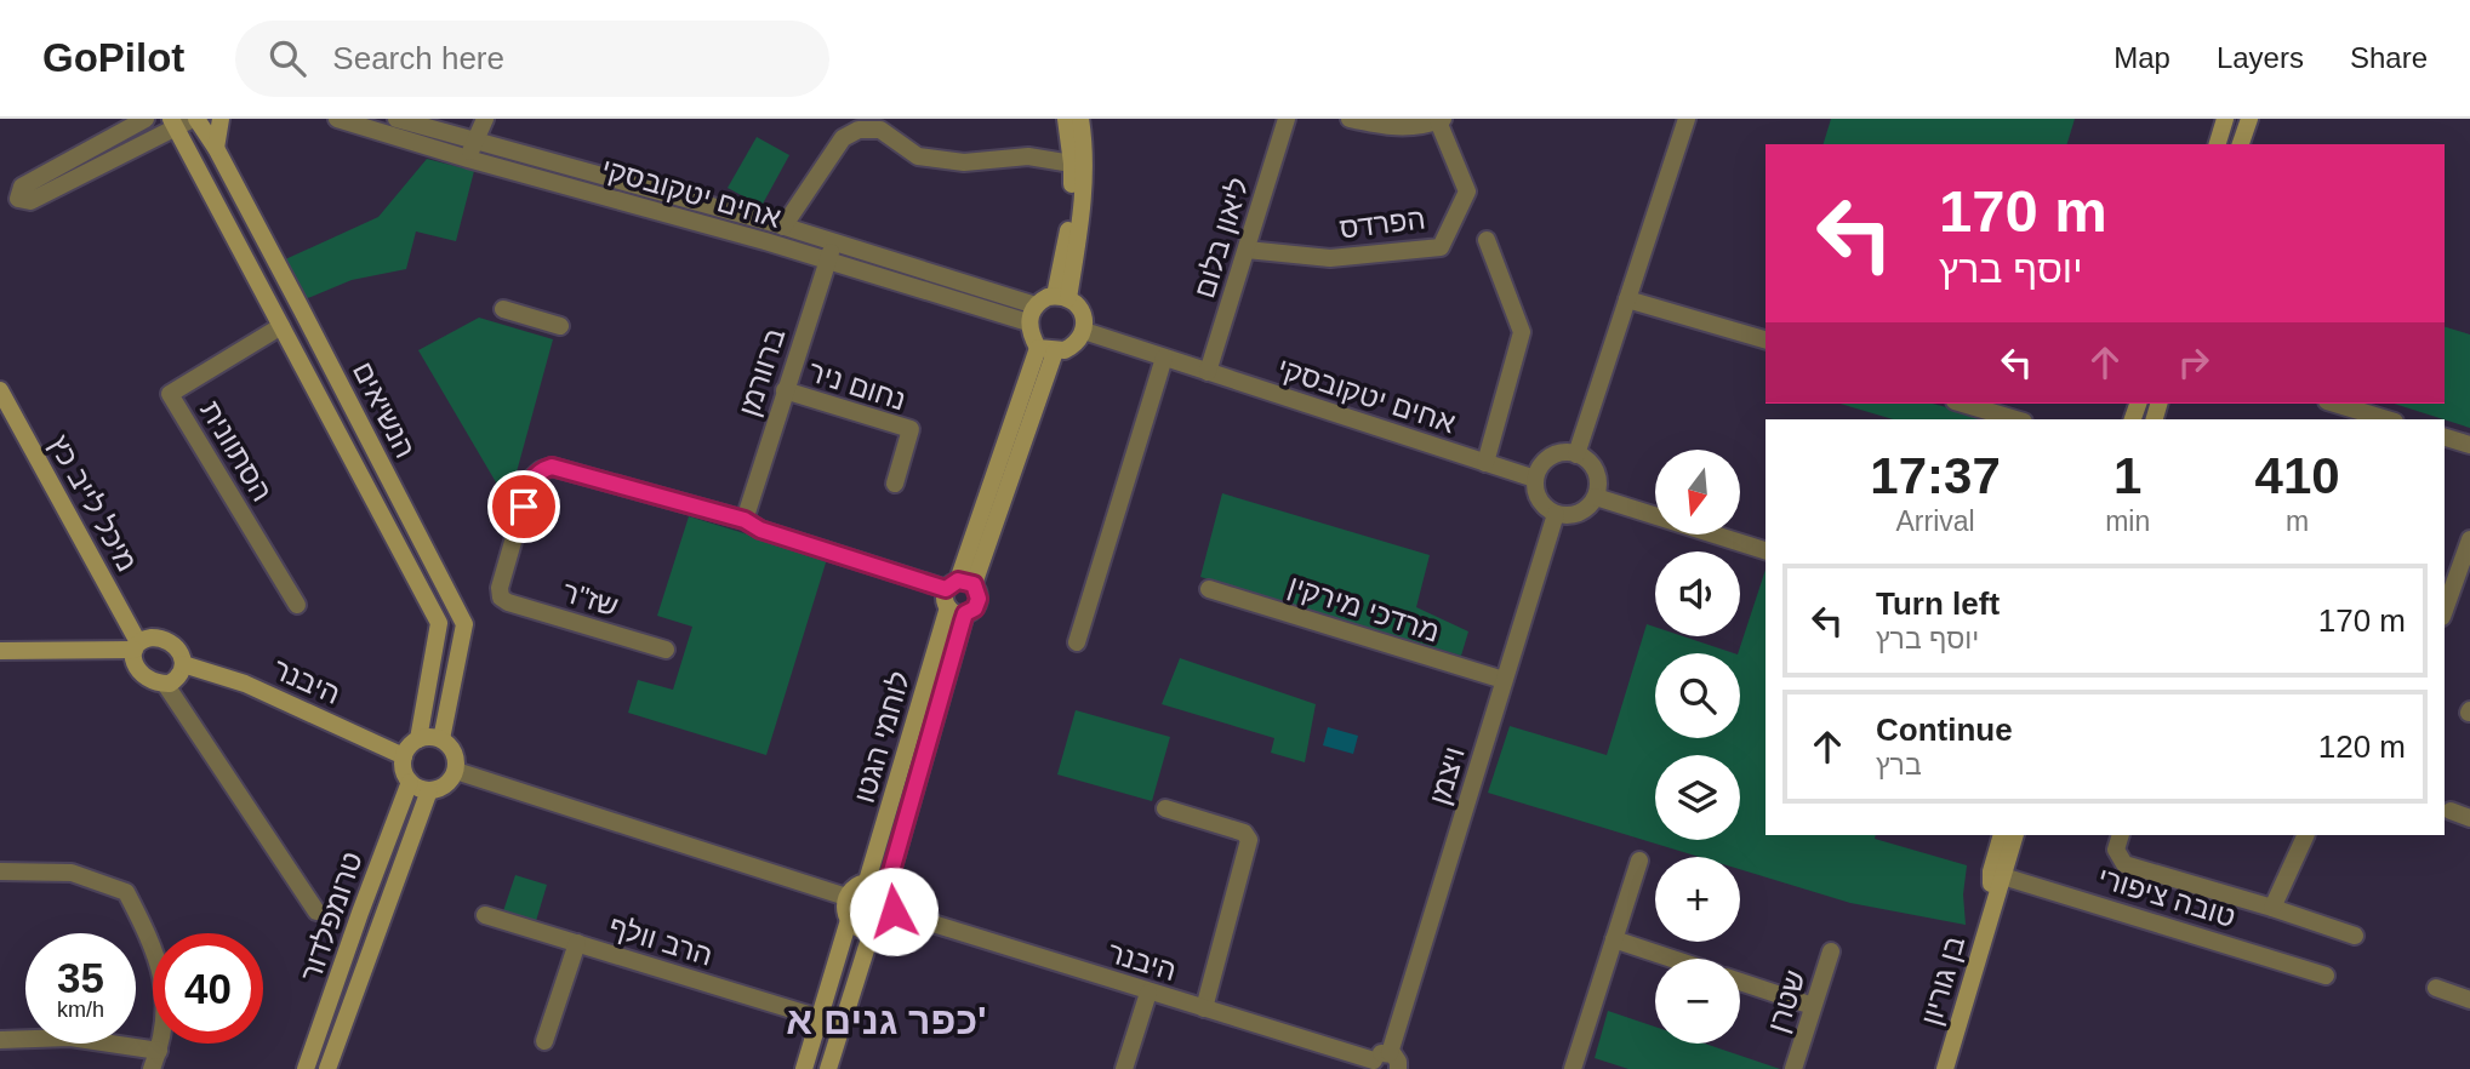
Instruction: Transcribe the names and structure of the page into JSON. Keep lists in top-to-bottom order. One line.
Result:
{"streets":{"street":["אחים יטקובסקי","הפרדס","ליאון בלום","ברוורמן","נחום ניר","הנשיאים","הסתוונית","מיכל לייב כץ","שז\"ר","מרדכי מירקין","היבנר","לוחמי הגטו","ויצמן","טובה ציפורי","טרומפלדור","הרב וולף","בן גוריון","שטרן"]},"crossings":[["אחים יטקובסקי","ליאון בלום"],["אחים יטקובסקי","ברוורמן"],["אחים יטקובסקי","לוחמי הגטו"],["אחים יטקובסקי","ויצמן"],["הפרדס","ליאון בלום"],["ברוורמן","נחום ניר"],["ברוורמן","שז\"ר"],["הנשיאים","הסתוונית"],["הנשיאים","היבנר"],["הנשיאים","טרומפלדור"],["מיכל לייב כץ","היבנר"],["מרדכי מירקין","ויצמן"],["היבנר","לוחמי הגטו"],["היבנר","ויצמן"],["היבנר","טרומפלדור"],["טובה ציפורי","בן גוריון"]],"districts":["כפר גנים א'"],"north":"bottom","page":{"header":"GoPilot","search":"Search here","nav":["Map","Layers","Share"],"turn":["170 m","יוסף ברץ"],"eta":["17:37","Arrival","1","min","410","m"],"map_buttons":["+","−"],"list":[{"name":"Turn left","note":"יוסף ברץ","value":"170 m"},{"name":"Continue","note":"ברץ","value":"120 m"}],"speed":"35 km/h","limit":"40"}}
